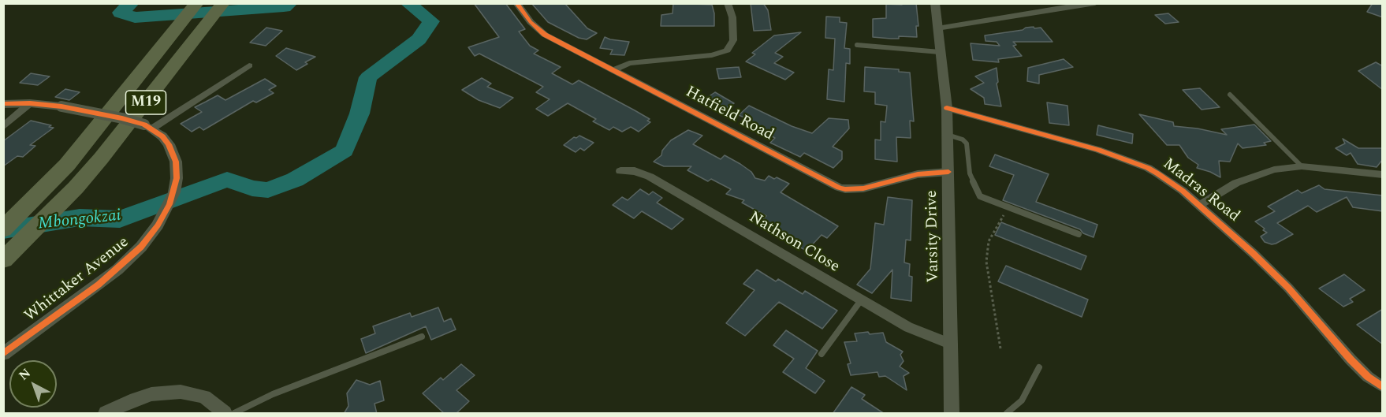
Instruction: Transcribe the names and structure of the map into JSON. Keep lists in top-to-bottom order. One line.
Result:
{"streets":{"highway":["M19"],"street":["Hatfield Road","Madras Road","Varsity Drive","Nathson Close","Whittaker Avenue"]},"crossings":[["Hatfield Road","Varsity Drive"],["Madras Road","Varsity Drive"],["Varsity Drive","Nathson Close"]],"water":["Mbongokzai"],"north":"top left"}
